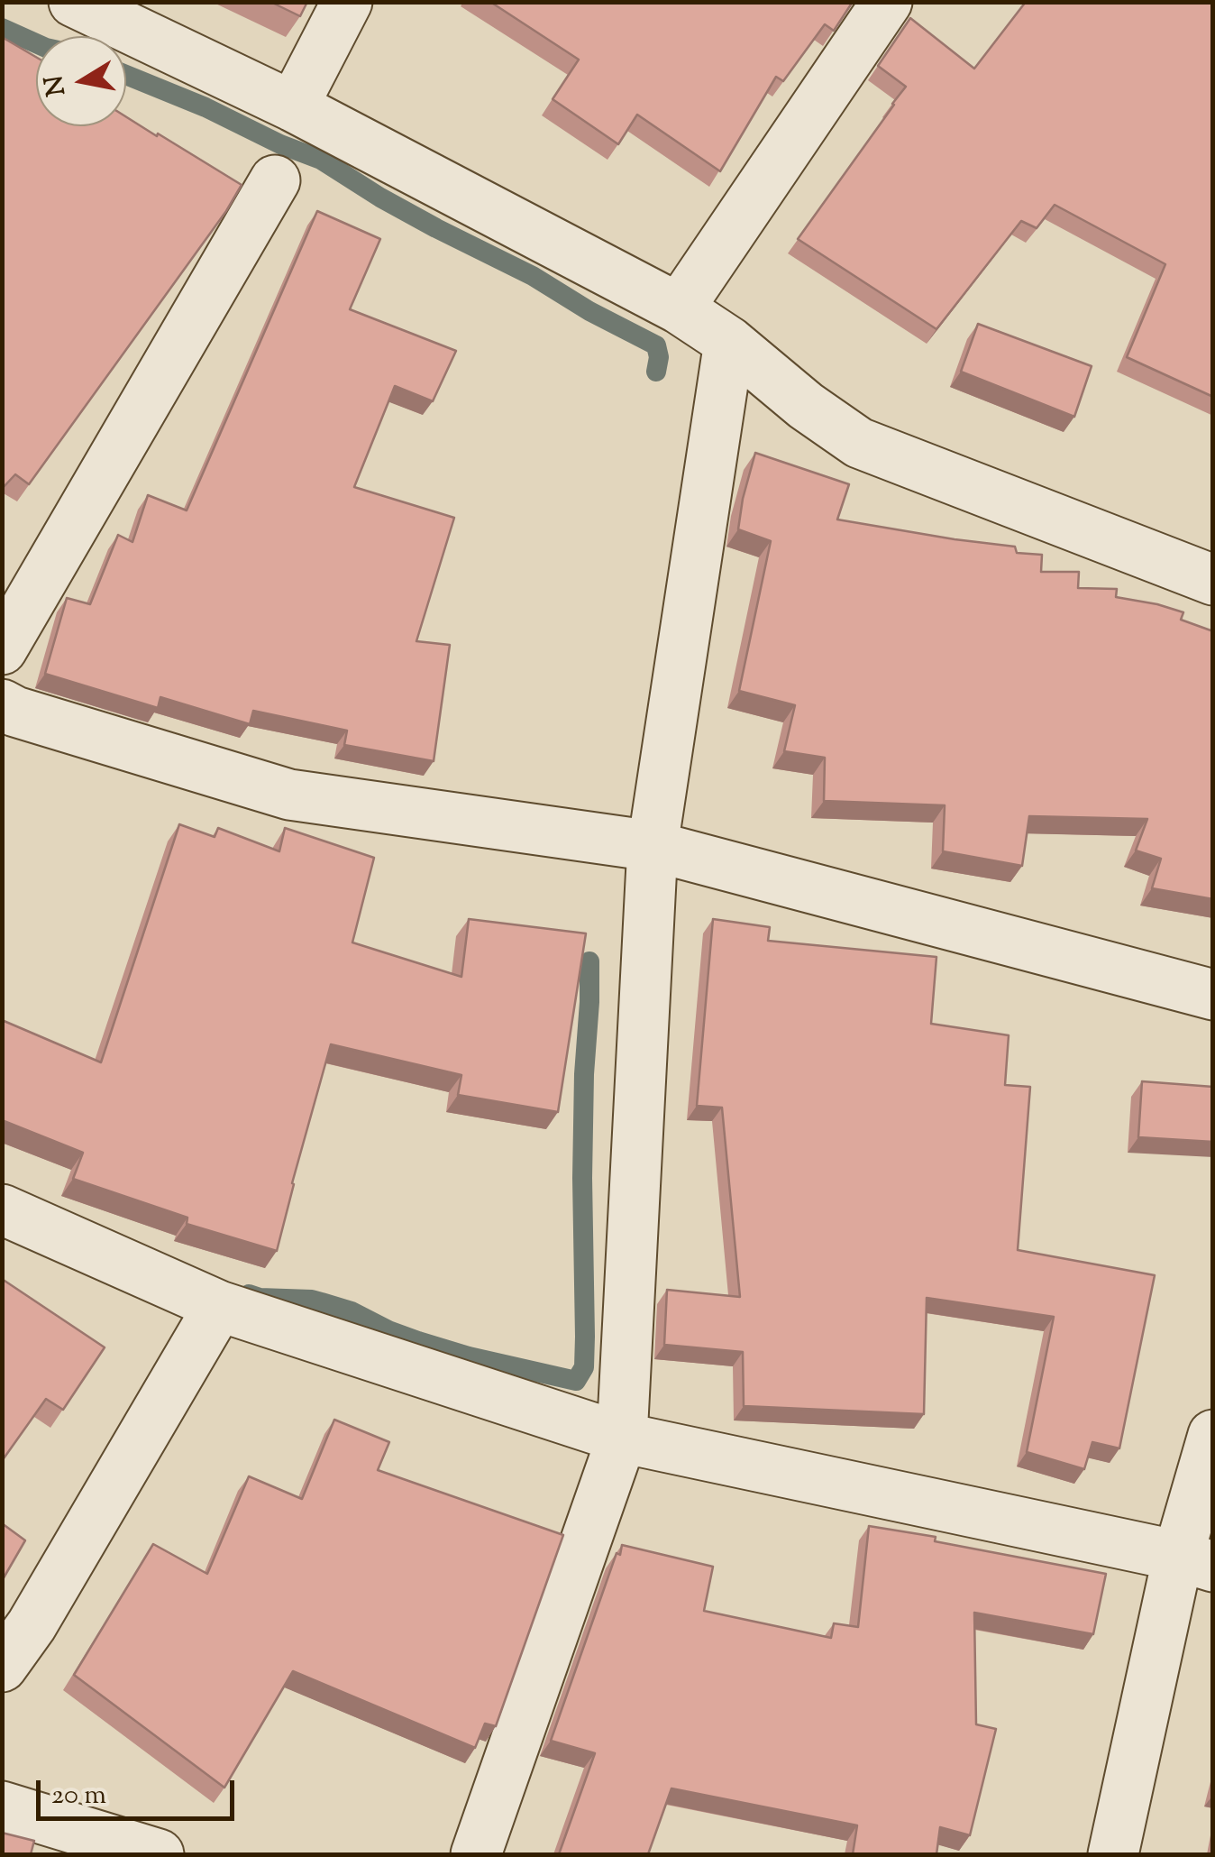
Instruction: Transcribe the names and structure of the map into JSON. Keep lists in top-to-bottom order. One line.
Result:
{"scale_bar":"20 m","north":"left"}
